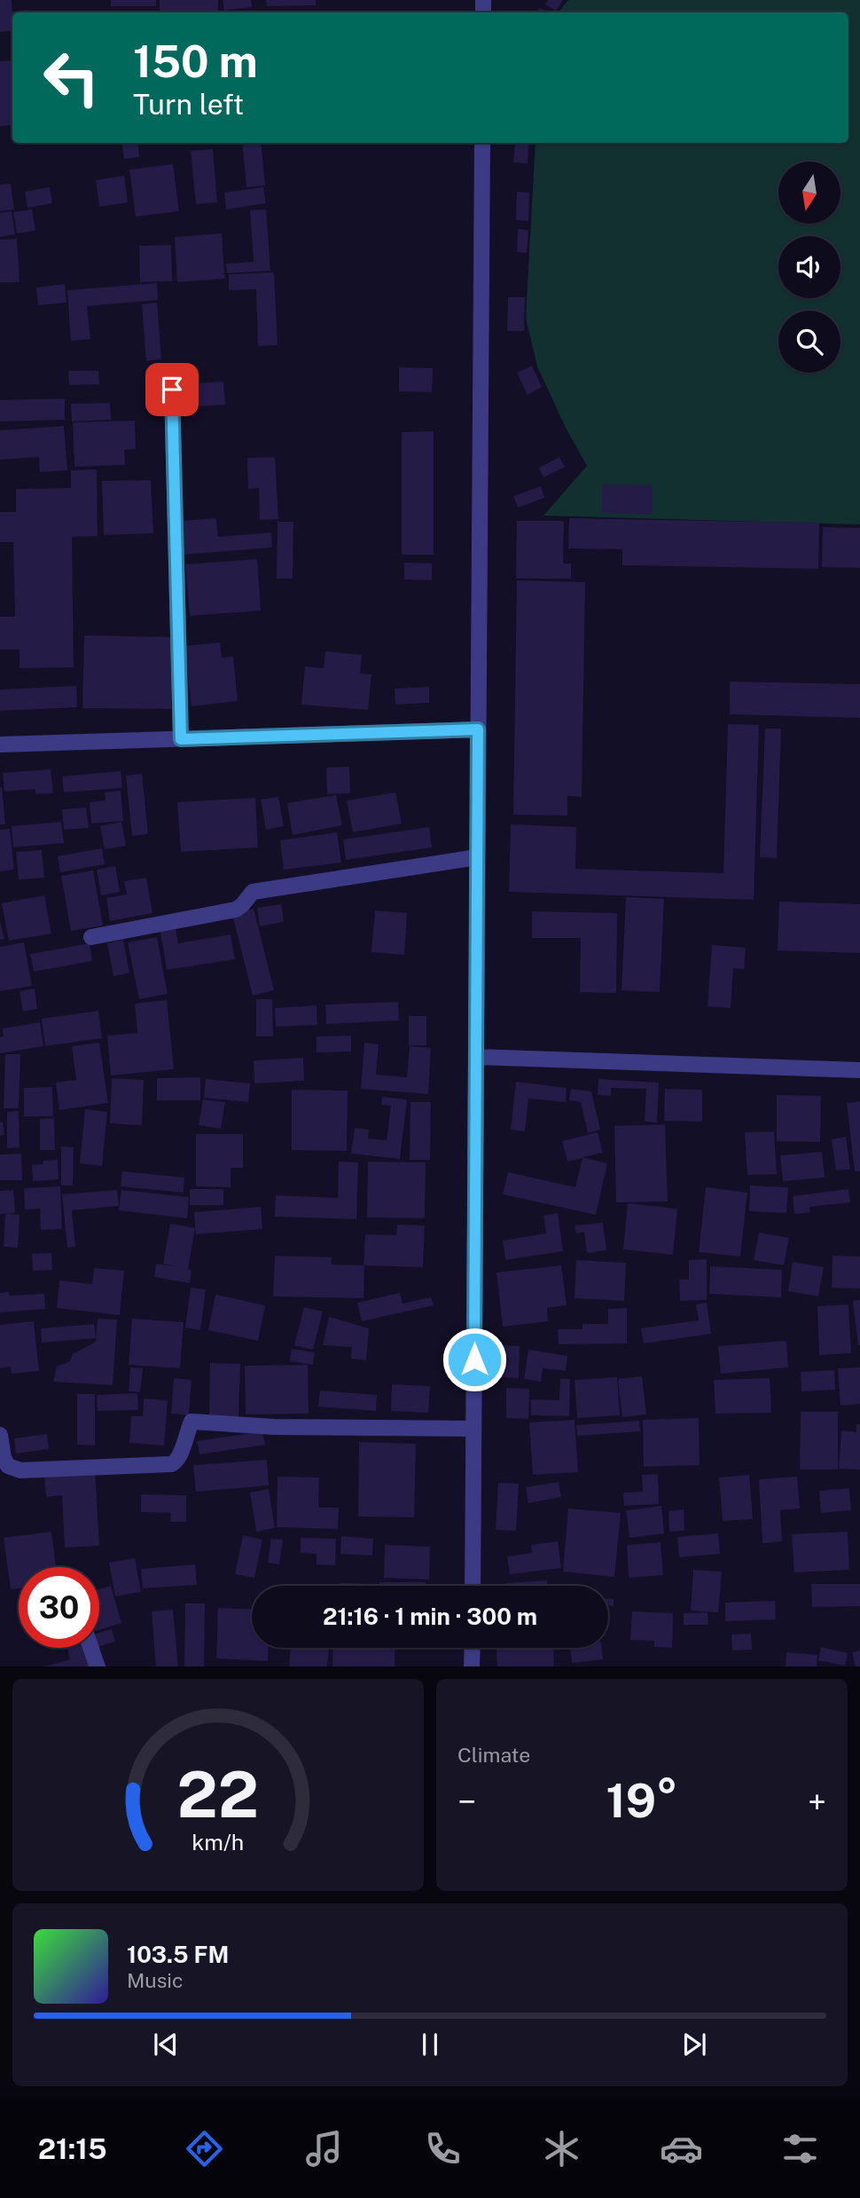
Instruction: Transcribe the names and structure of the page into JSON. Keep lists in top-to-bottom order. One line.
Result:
{"north":"bottom","page":{"turn":["150 m","Turn left"],"limit":"30","trip":"21:16 · 1 min · 300 m","tile":"Climate","heat":["−","19°","+"],"song":["103.5 FM","Music"],"tabs":"21:15","gauge":["22","km/h"]}}
